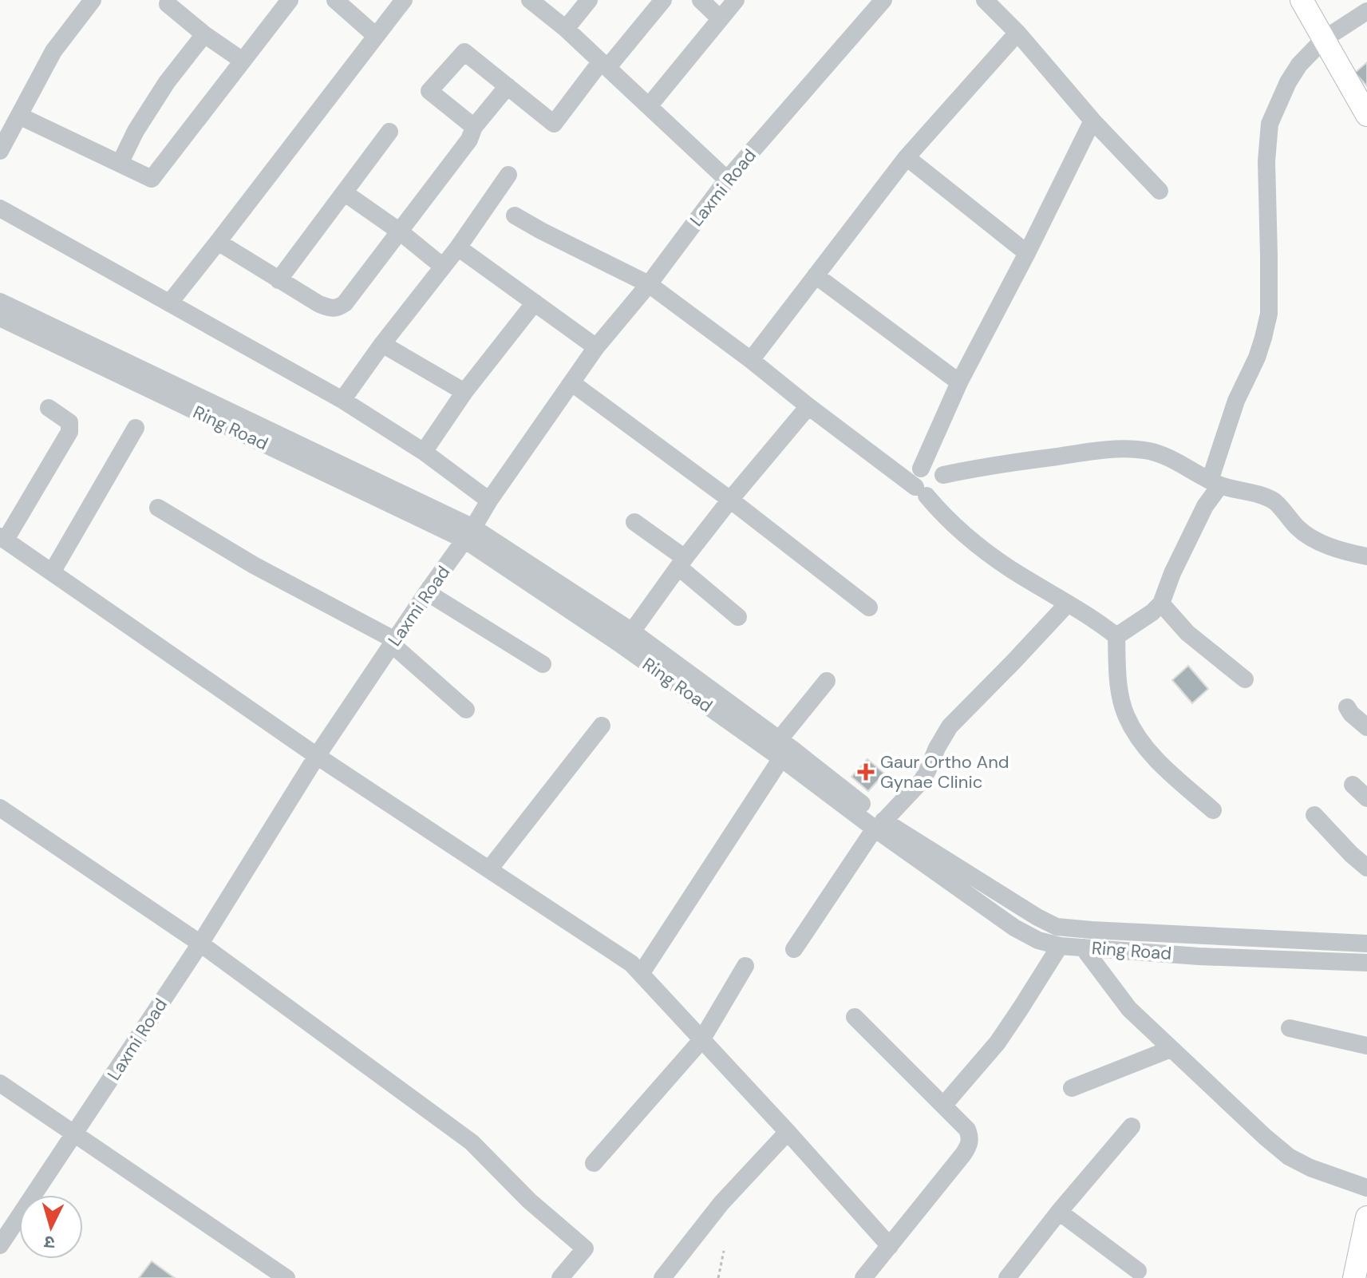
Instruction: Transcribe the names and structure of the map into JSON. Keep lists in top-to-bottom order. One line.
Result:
{"streets":{"street":["Laxmi Road","Ring Road"]},"crossings":[["Laxmi Road","Ring Road"]],"places":{"health":["Gaur Ortho And Gynae Clinic"]},"north":"bottom"}
